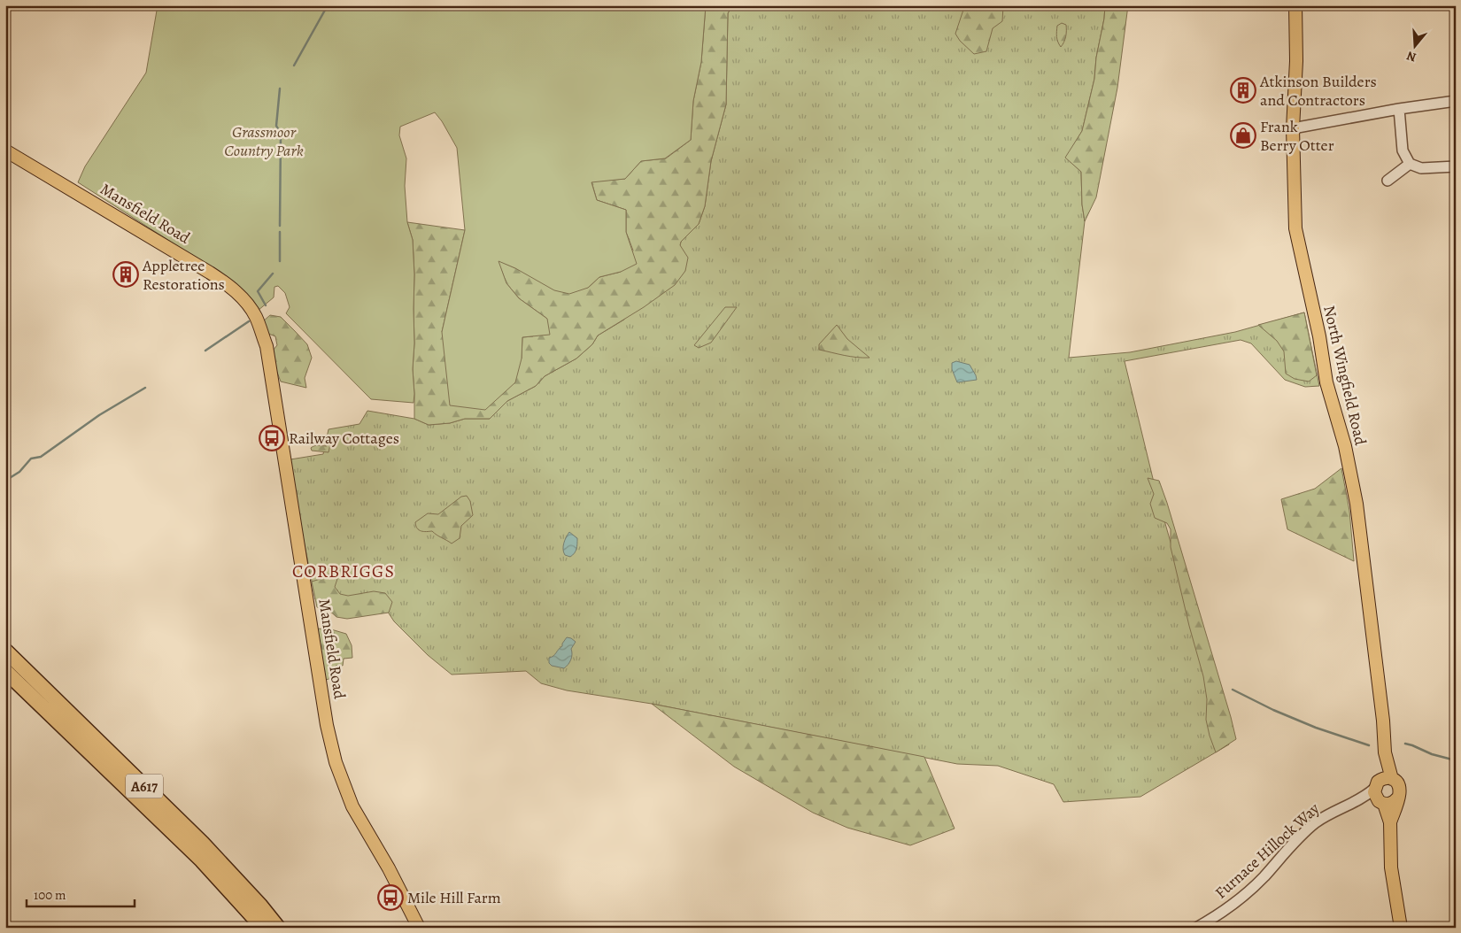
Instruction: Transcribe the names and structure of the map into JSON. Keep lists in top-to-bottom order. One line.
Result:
{"streets":{"highway":["A617"],"main road":["Mansfield Road","North Wingfield Road"],"street":["Furnace Hillock Way"]},"crossings":[["North Wingfield Road","Furnace Hillock Way"]],"districts":["CORBRIGGS"],"parks":["Grassmoor Country Park"],"places":{"building":["Atkinson Builders and Contractors","Appletree Restorations"],"shop":["Frank Berry Otter"],"bus stop":["Railway Cottages","Mile Hill Farm"]},"scale_bar":"100 m","north":"bottom"}
